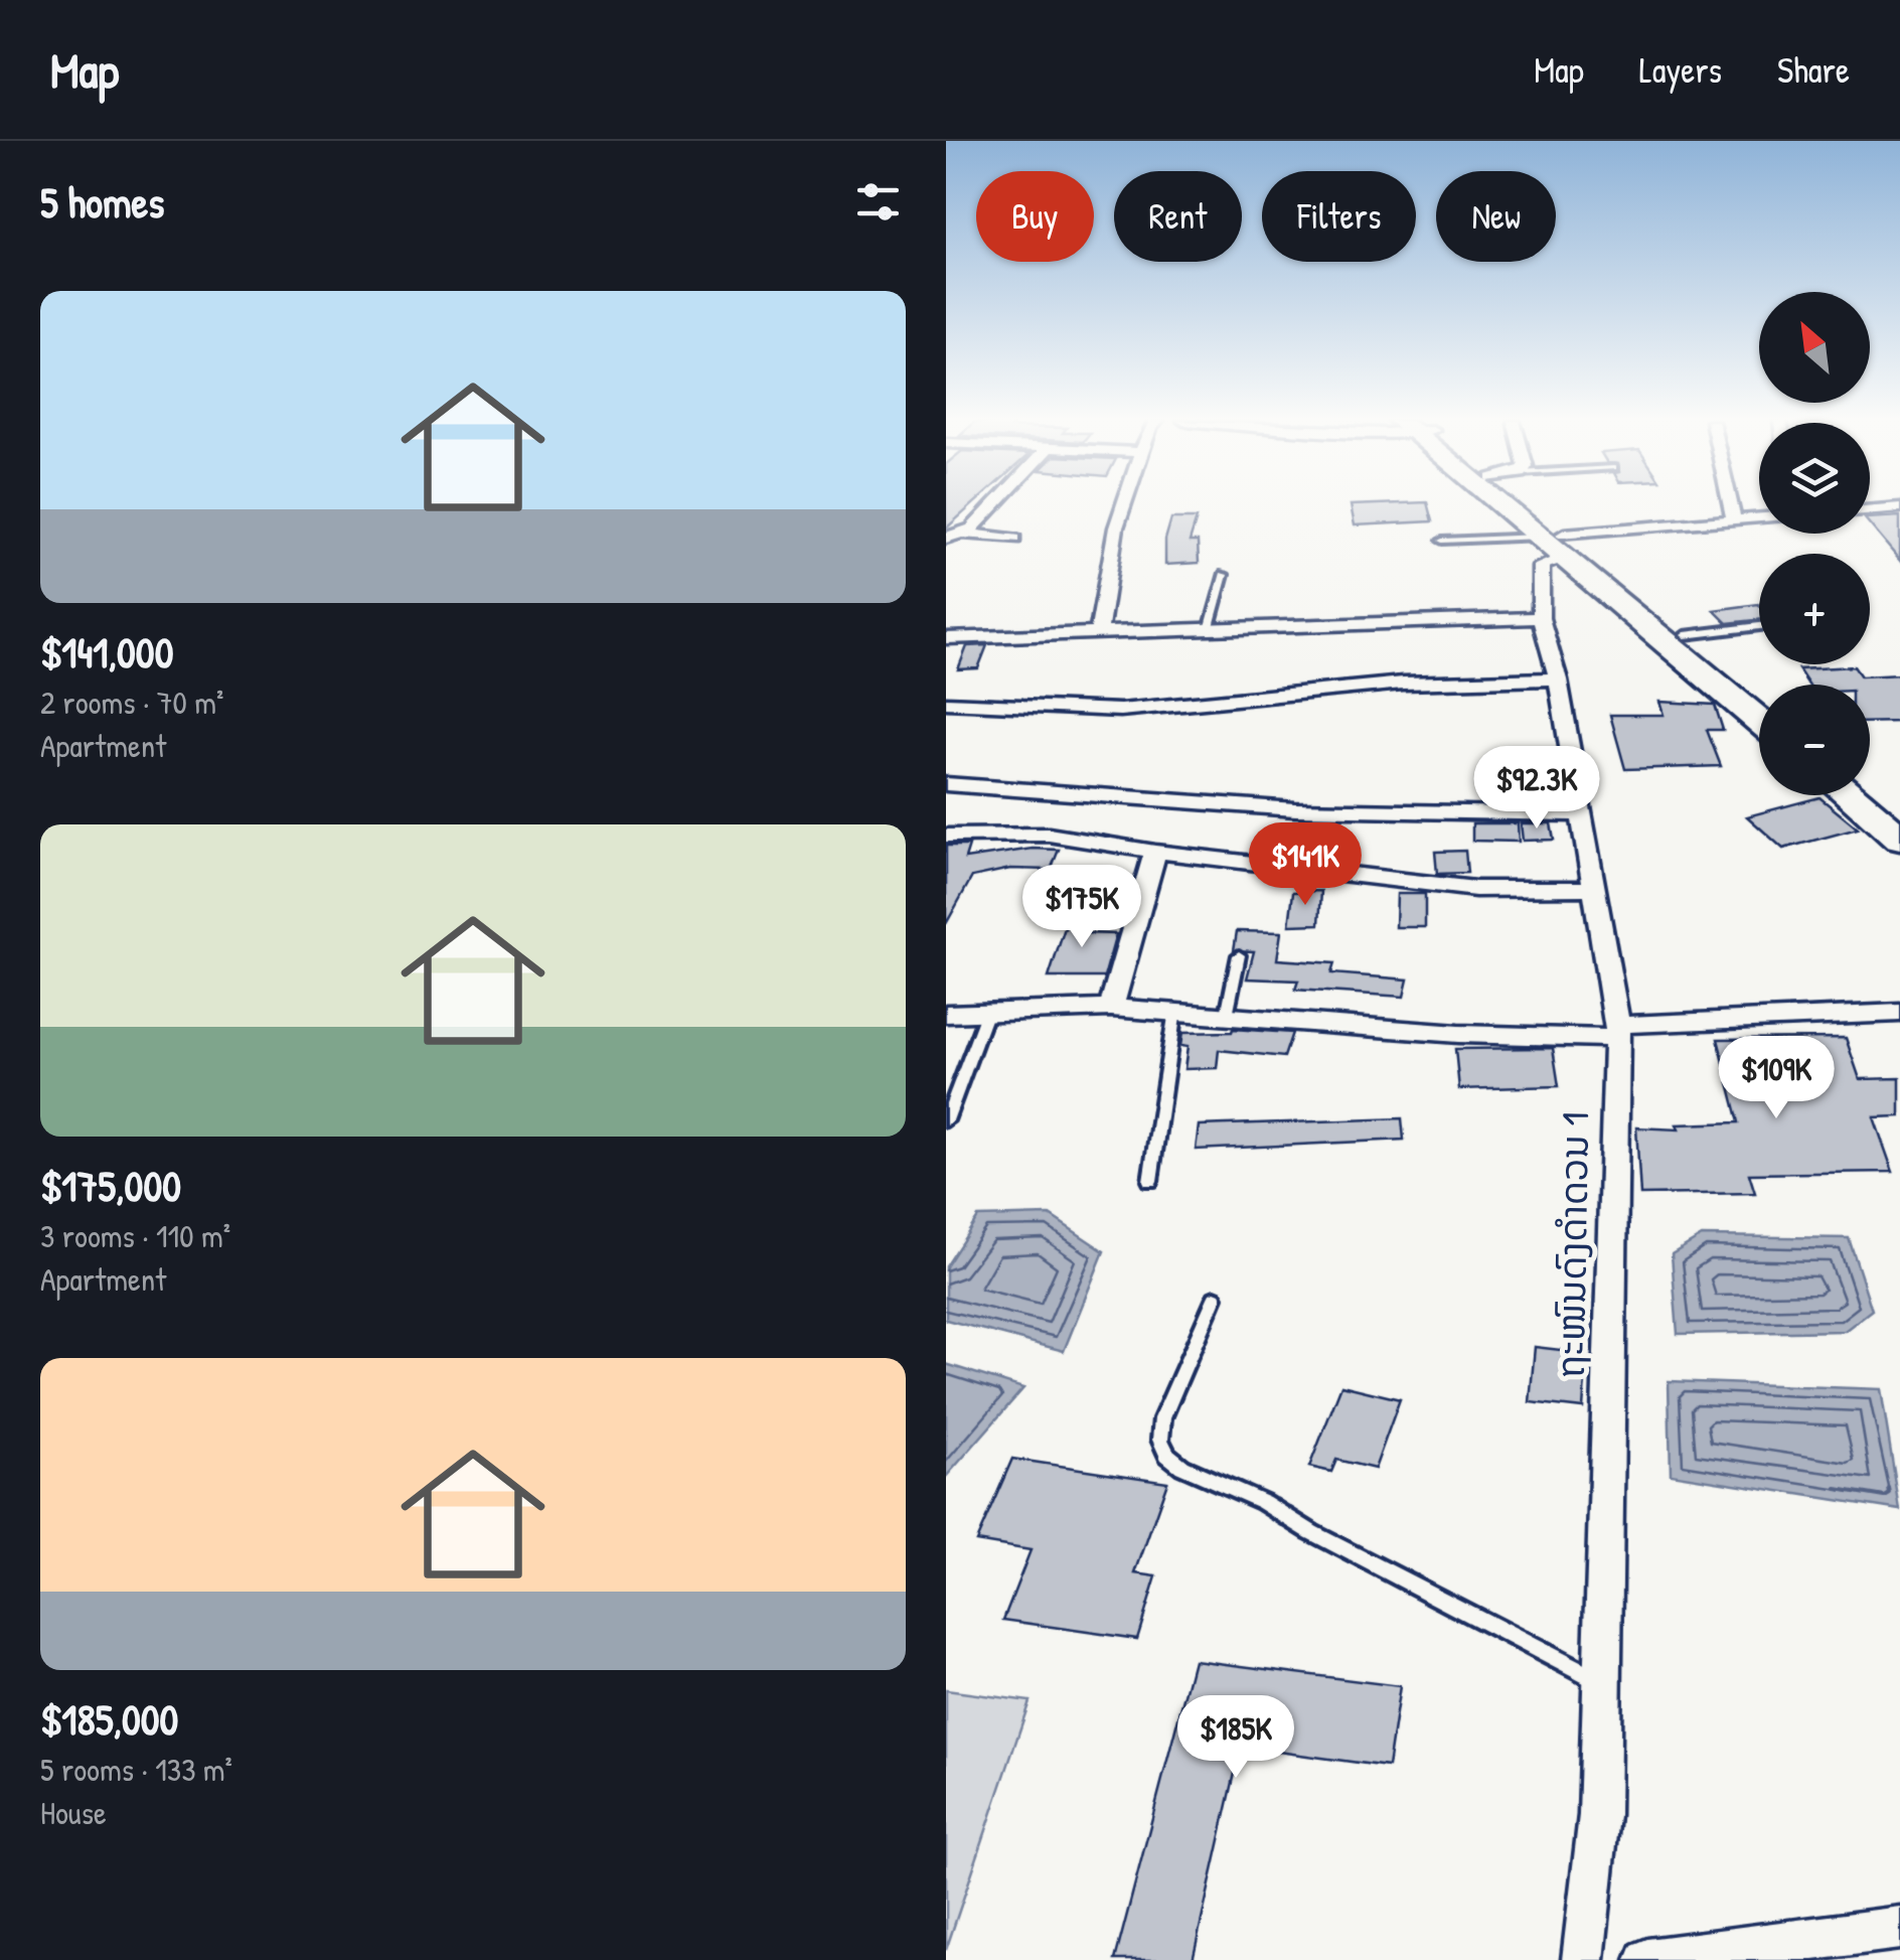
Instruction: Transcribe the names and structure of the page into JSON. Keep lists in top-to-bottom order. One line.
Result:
{"streets":{"street":["ຖະໜົນດົງດຳດວນ 1"]},"north":"top left","page":{"header":"Map","nav":["Map","Layers","Share"],"heading":"5 homes","chip":["Buy","Rent","Filters","New"],"list":[{"name":"$141,000","note":"2 rooms · 70 m² · Apartment"},{"name":"$175,000","note":"3 rooms · 110 m² · Apartment"},{"name":"$185,000","note":"5 rooms · 133 m² · House"}],"map_buttons":["+","−"],"price":["$92.3K","$141K","$175K","$109K","$185K"]}}
